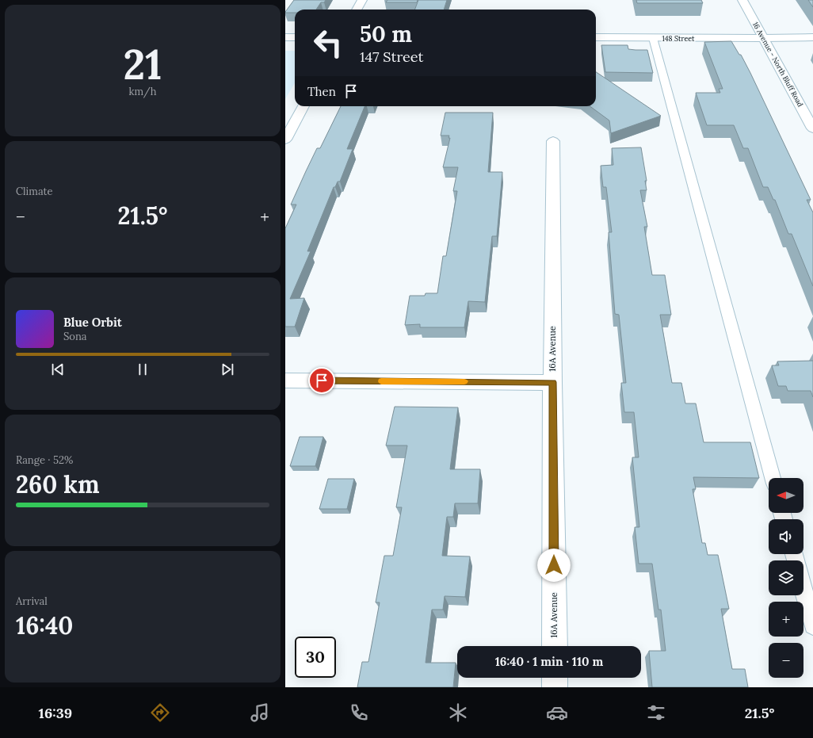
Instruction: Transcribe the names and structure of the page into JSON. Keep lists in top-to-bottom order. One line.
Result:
{"streets":{"street":["148 Street","16 Avenue - North Bluff Road","16A Avenue"]},"crossings":[["148 Street","16 Avenue - North Bluff Road"]],"north":"left","page":{"tile":[["21","km/h"],"Climate",["Range · 52%","260 km"],["Arrival","16:40"]],"turn":["50 m","147 Street"],"then":"Then","heat":["−","21.5°","+"],"song":["Blue Orbit","Sona"],"map_buttons":["+","−"],"limit":"30","trip":"16:40 · 1 min · 110 m","tabs":["16:39","21.5°"]}}
